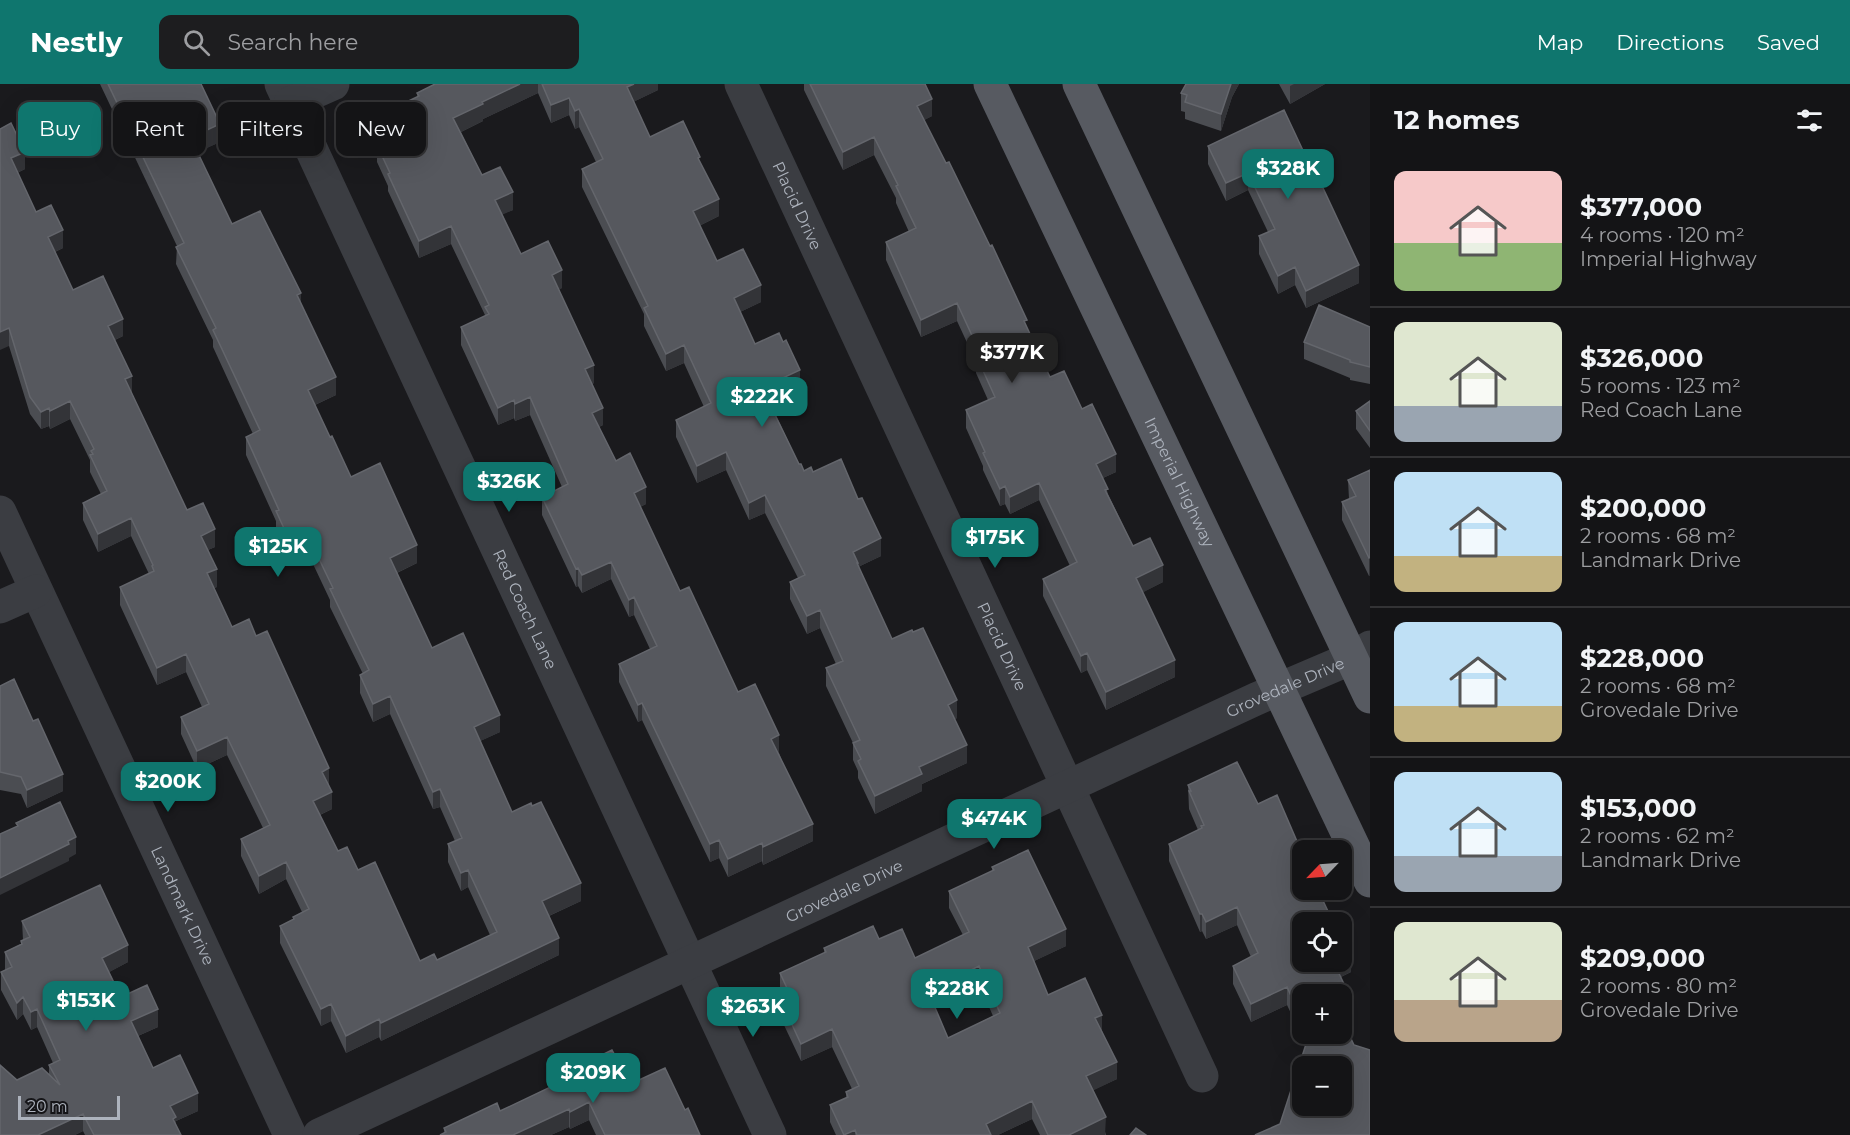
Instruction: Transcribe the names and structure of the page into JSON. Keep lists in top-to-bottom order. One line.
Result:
{"streets":{"main road":["Imperial Highway"],"street":["Placid Drive","Red Coach Lane","Grovedale Drive","Landmark Drive"]},"crossings":[["Placid Drive","Grovedale Drive"],["Imperial Highway","Grovedale Drive"],["Red Coach Lane","Grovedale Drive"]],"scale_bar":"20 m","north":"bottom left","page":{"header":"Nestly","search":"Search here","nav":["Map","Directions","Saved"],"heading":"12 homes","chip":["Buy","Rent","Filters","New"],"price":["$328K","$377K","$222K","$326K","$175K","$125K","$200K","$474K","$228K","$153K","$263K","$209K"],"list":[{"name":"$377,000","note":"4 rooms · 120 m² · Imperial Highway"},{"name":"$326,000","note":"5 rooms · 123 m² · Red Coach Lane"},{"name":"$200,000","note":"2 rooms · 68 m² · Landmark Drive"},{"name":"$228,000","note":"2 rooms · 68 m² · Grovedale Drive"},{"name":"$153,000","note":"2 rooms · 62 m² · Landmark Drive"},{"name":"$209,000","note":"2 rooms · 80 m² · Grovedale Drive"}],"map_buttons":["+","−"],"scale":"20 m"}}
